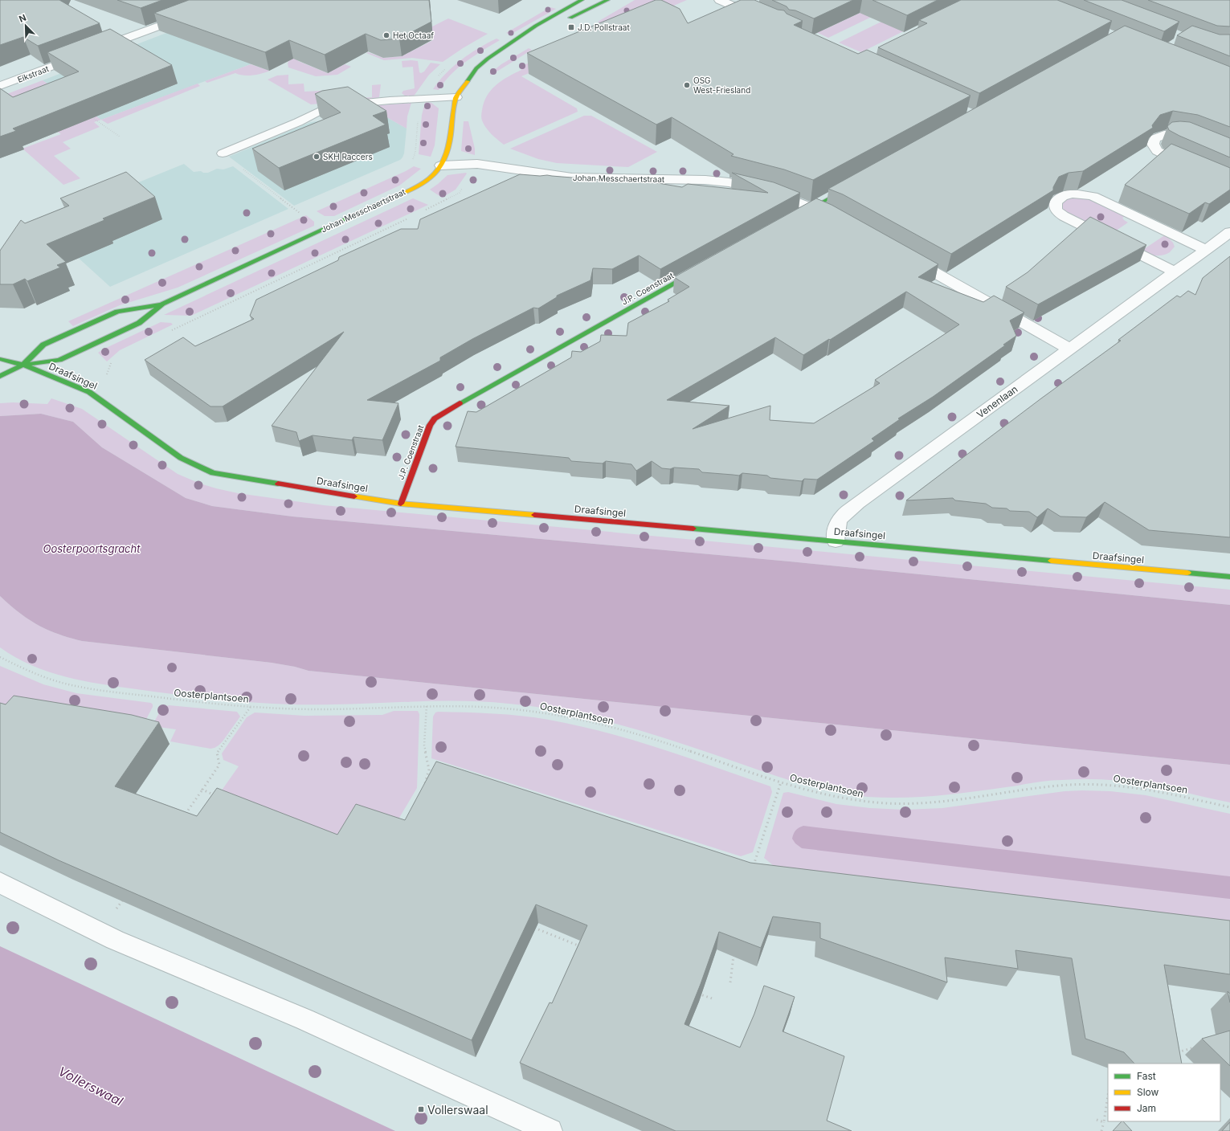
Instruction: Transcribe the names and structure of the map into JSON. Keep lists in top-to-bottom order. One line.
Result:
{"streets":{"street":["Eikstraat","Johan Messchaertstraat","J.P. Coenstraat","Draafsingel","Venenlaan"],"path":["Oosterplantsoen"]},"crossings":[["Johan Messchaertstraat","Draafsingel"],["J.P. Coenstraat","Draafsingel"],["Draafsingel","Venenlaan"]],"water":["Oosterpoortsgracht","Vollerswaal"],"places":{"transit":["J.D. Pollstraat","Vollerswaal"],"other":["Het Octaaf","OSG West-Friesland","SKH Raccers"]},"legend":["Fast","Slow","Jam"],"north":"top left"}
